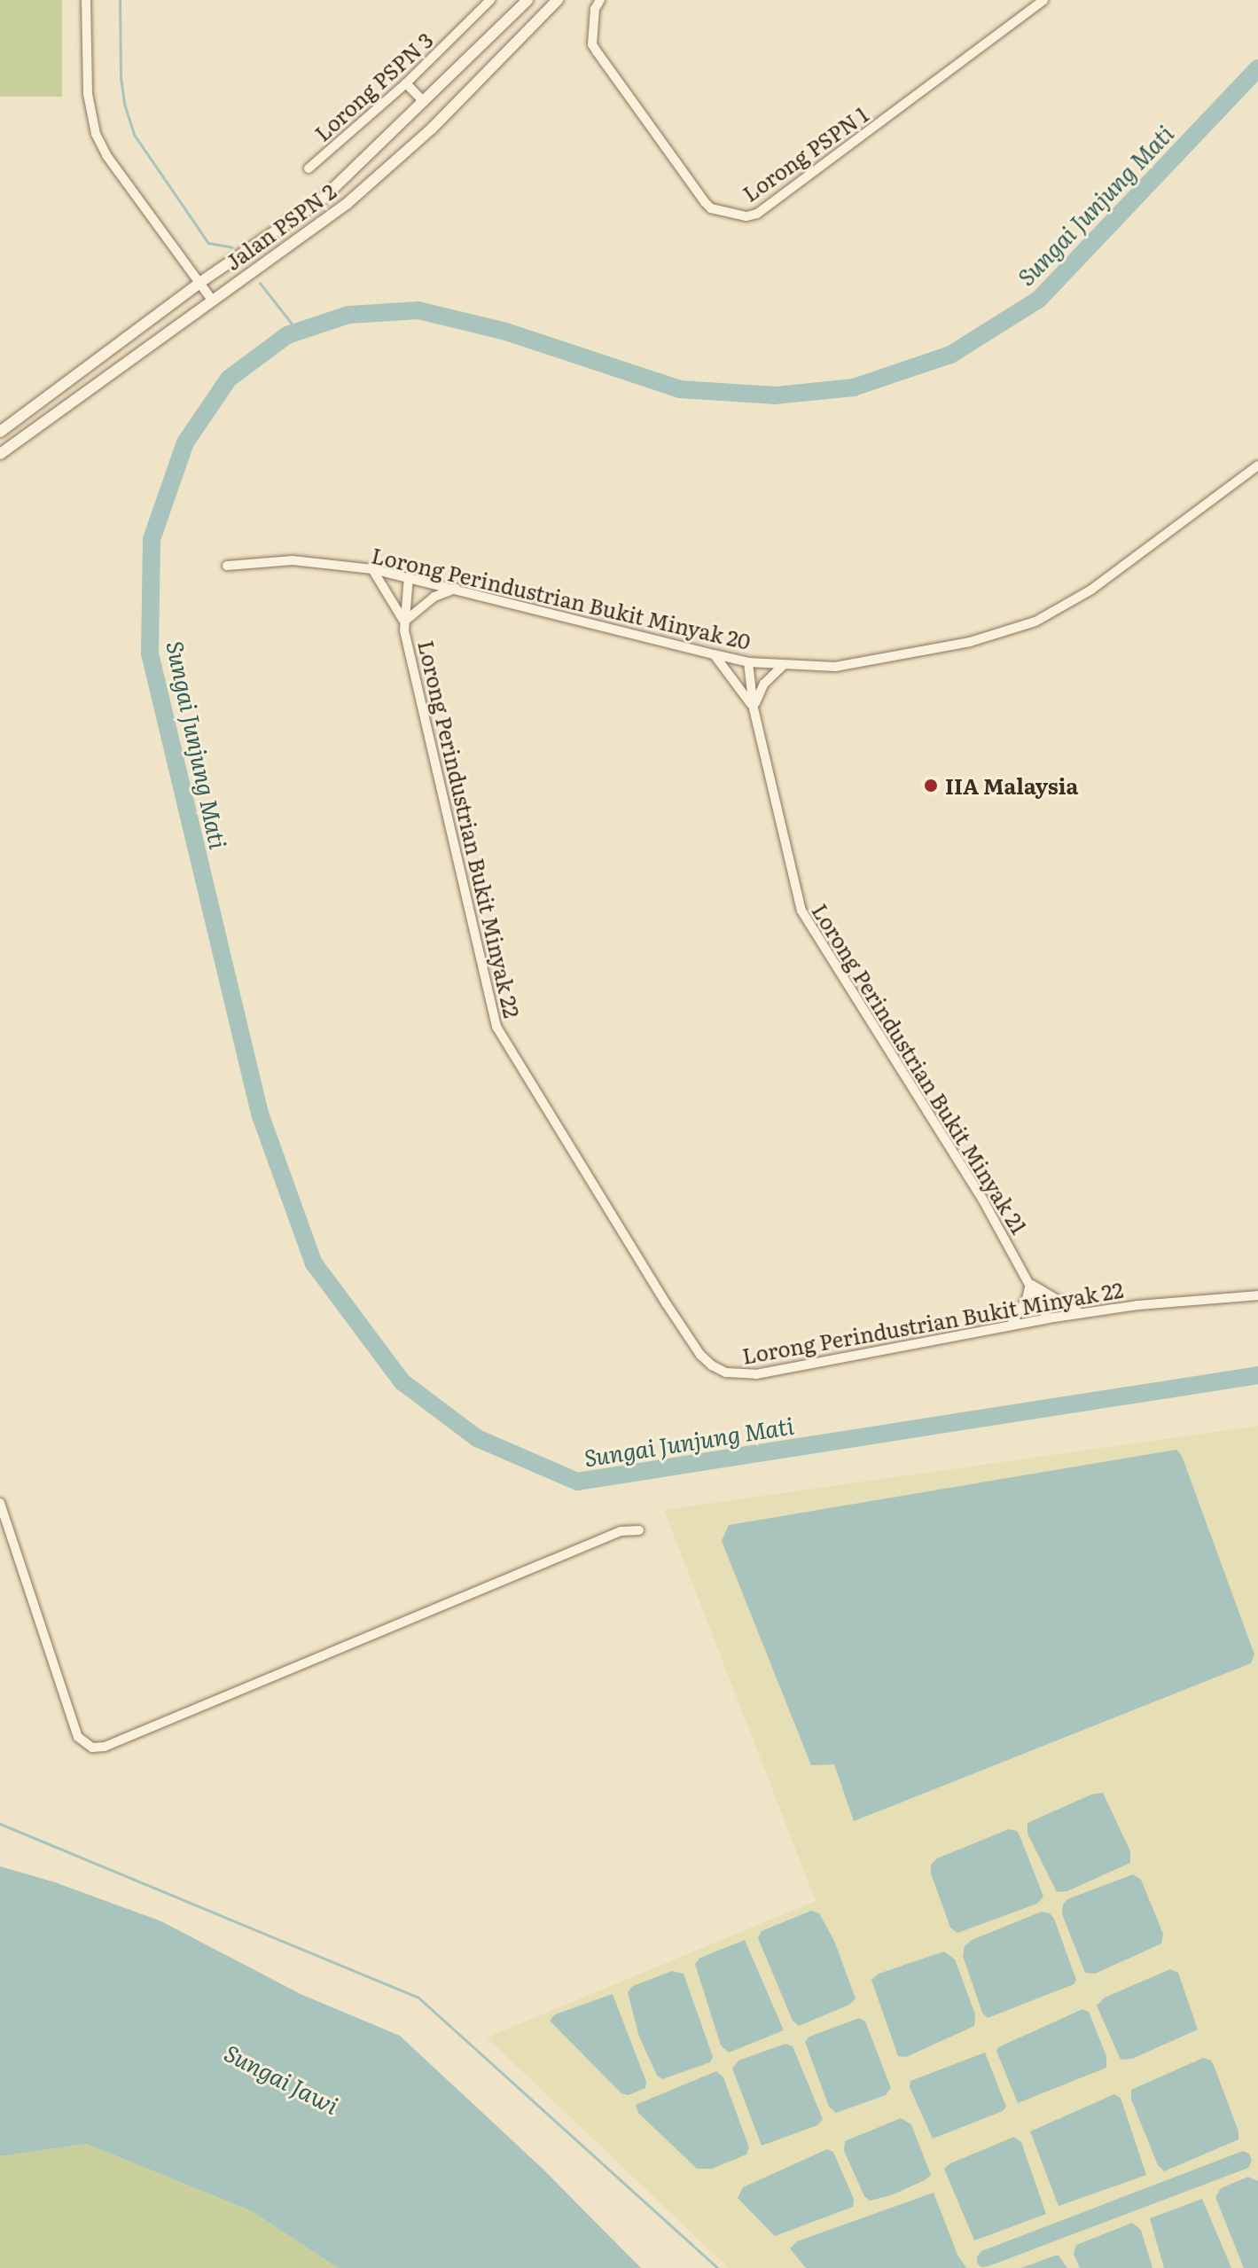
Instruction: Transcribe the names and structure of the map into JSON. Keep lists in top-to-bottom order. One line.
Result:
{"streets":{"street":["Lorong PSPN 3","Lorong PSPN 1","Jalan PSPN 2","Lorong Perindustrian Bukit Minyak 20","Lorong Perindustrian Bukit Minyak 22","Lorong Perindustrian Bukit Minyak 21"]},"crossings":[["Lorong Perindustrian Bukit Minyak 20","Lorong Perindustrian Bukit Minyak 22"],["Lorong Perindustrian Bukit Minyak 20","Lorong Perindustrian Bukit Minyak 21"],["Lorong Perindustrian Bukit Minyak 22","Lorong Perindustrian Bukit Minyak 21"]],"water":["Sungai Junjung Mati","Sungai Jawi"],"places":["IIA Malaysia"]}
